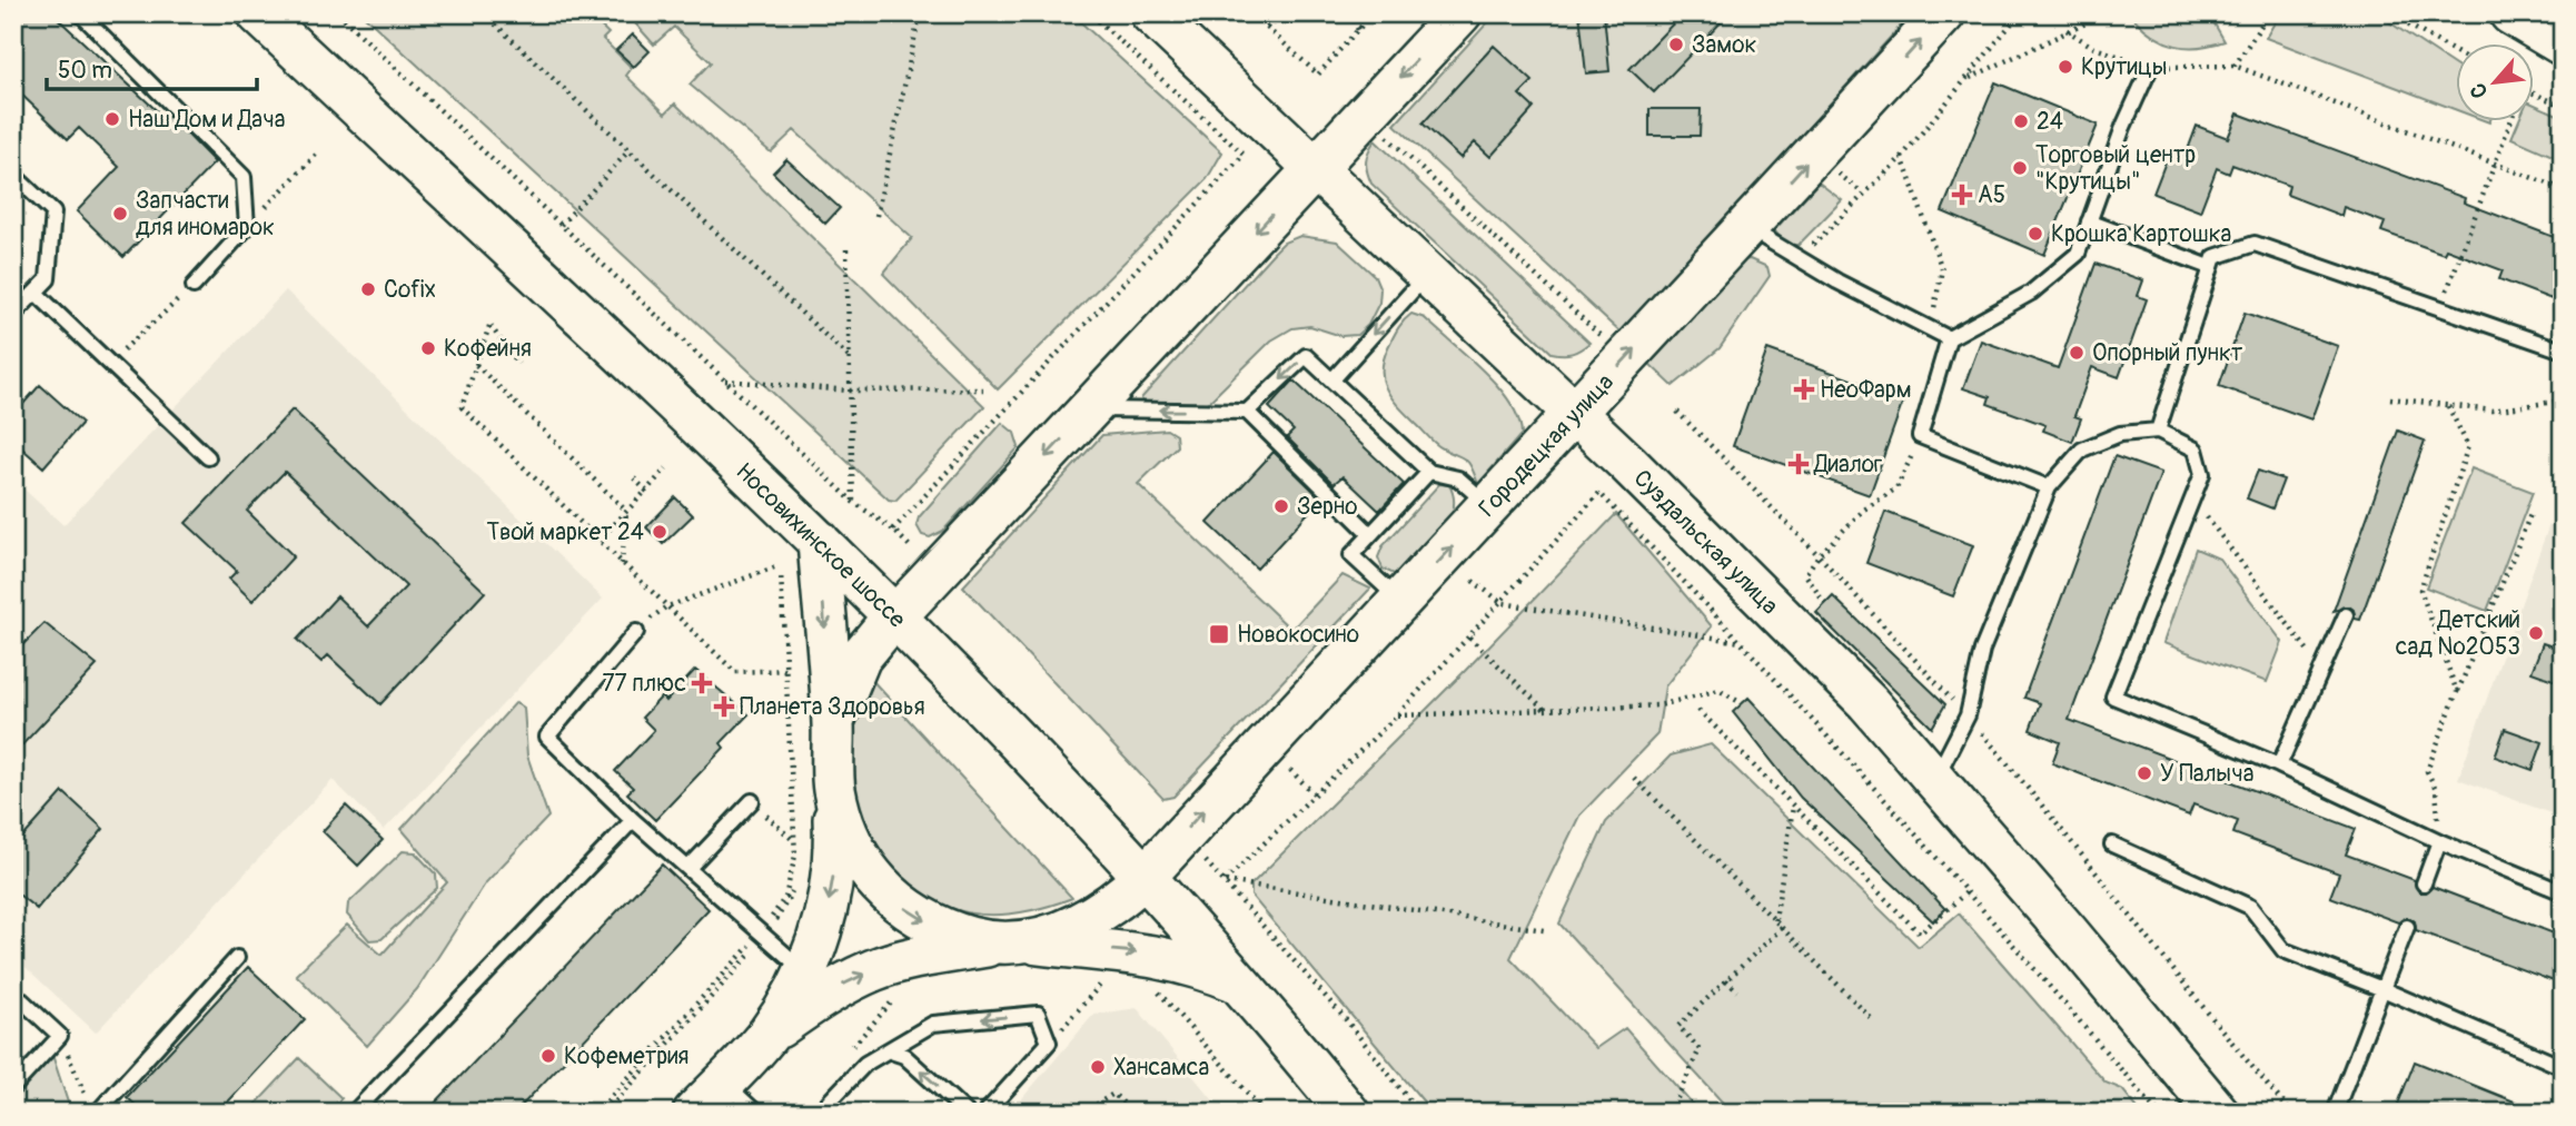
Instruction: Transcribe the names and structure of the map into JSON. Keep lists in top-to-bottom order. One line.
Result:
{"streets":{"street":["Городецкая улица","Суздальская улица","Носовихинское шоссе"]},"crossings":[["Городецкая улица","Суздальская улица"],["Городецкая улица","Носовихинское шоссе"]],"places":{"other":["Замок","Крутицы","Наш Дом и Дача","24","Торговый центр \"Крутицы\"","Запчасти для иномарок","Крошка Картошка","Cofix","Кофейня","Опорный пункт","Зерно","Твой маркет 24","Детский сад №2053","У Палыча","Кофеметрия","Хансамса"],"health":["А5","НеоФарм","Диалог","77 плюс","Планета Здоровья"],"transit":["Новокосино"]},"scale_bar":"50 m","north":"bottom left"}
